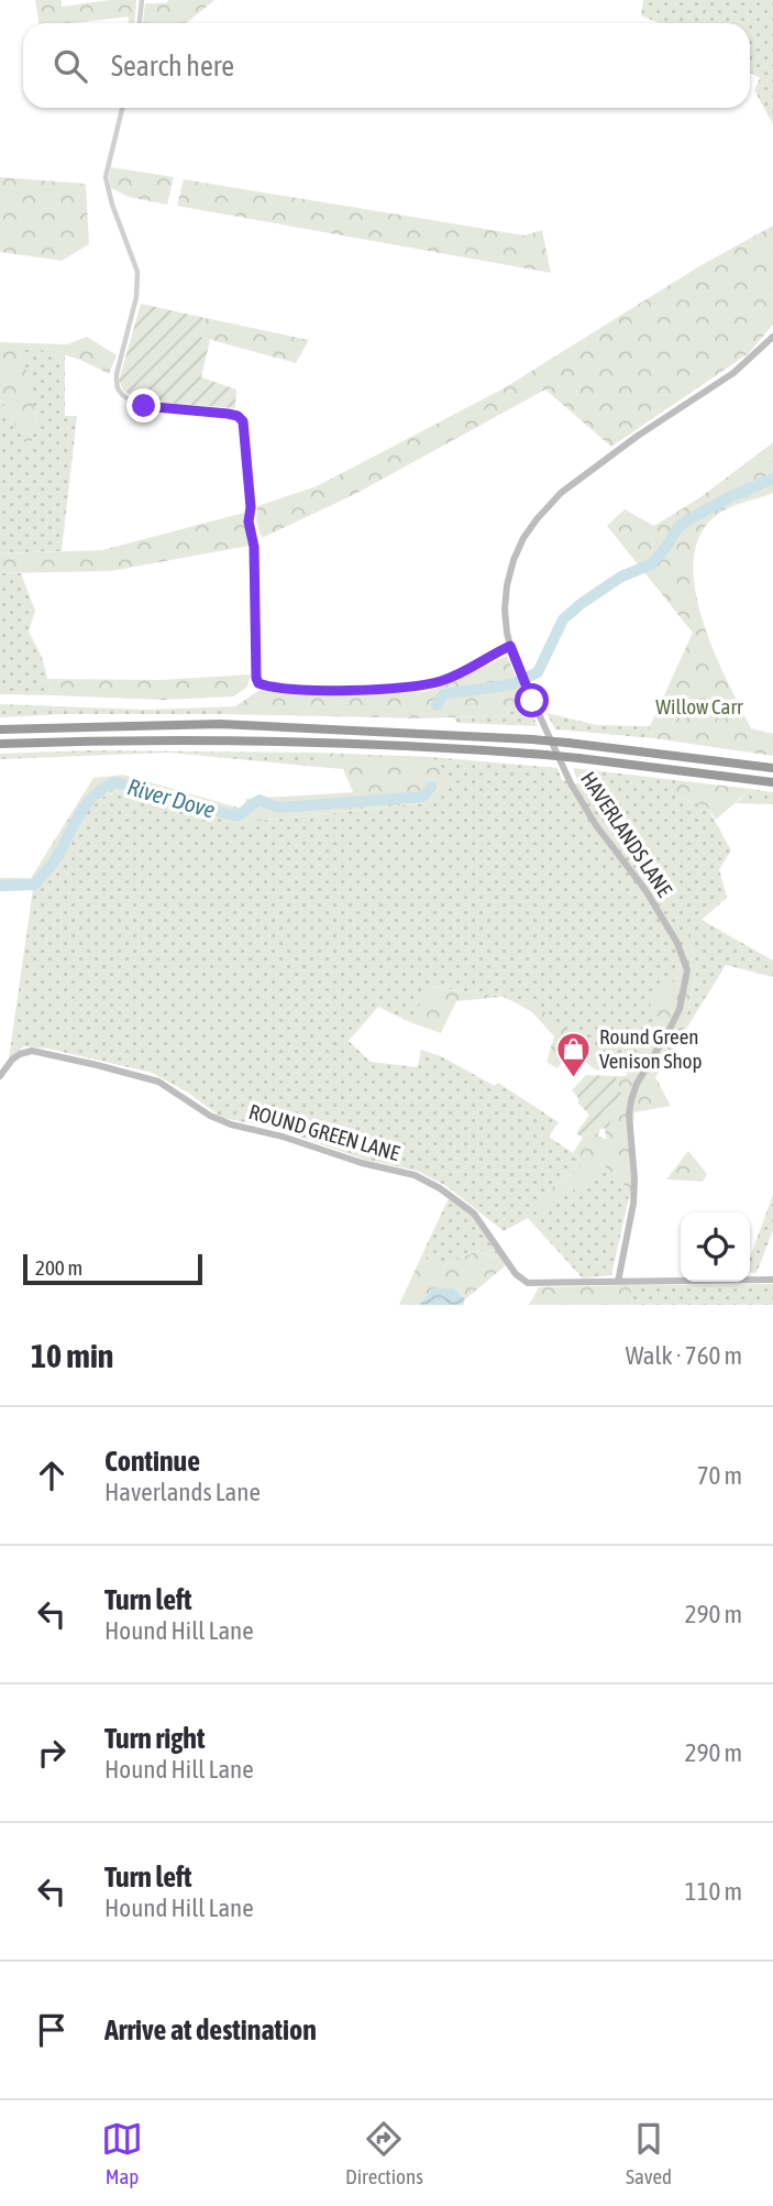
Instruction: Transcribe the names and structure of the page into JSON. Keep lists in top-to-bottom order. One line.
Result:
{"streets":{"street":["HAVERLANDS LANE","ROUND GREEN LANE"]},"crossings":[["HAVERLANDS LANE","ROUND GREEN LANE"]],"water":["River Dove"],"parks":["Willow Carr"],"places":{"shop":["Round Green Venison Shop"]},"scale_bar":"200 m","page":{"search":"Search here","scale":"200 m","heading":["10 min","Walk · 760 m"],"list":[["Continue","Haverlands Lane","70 m"],["Turn left","Hound Hill Lane","290 m"],["Turn right","Hound Hill Lane","290 m"],["Turn left","Hound Hill Lane","110 m"],"Arrive at destination"],"nav":["Map","Directions","Saved"]}}
